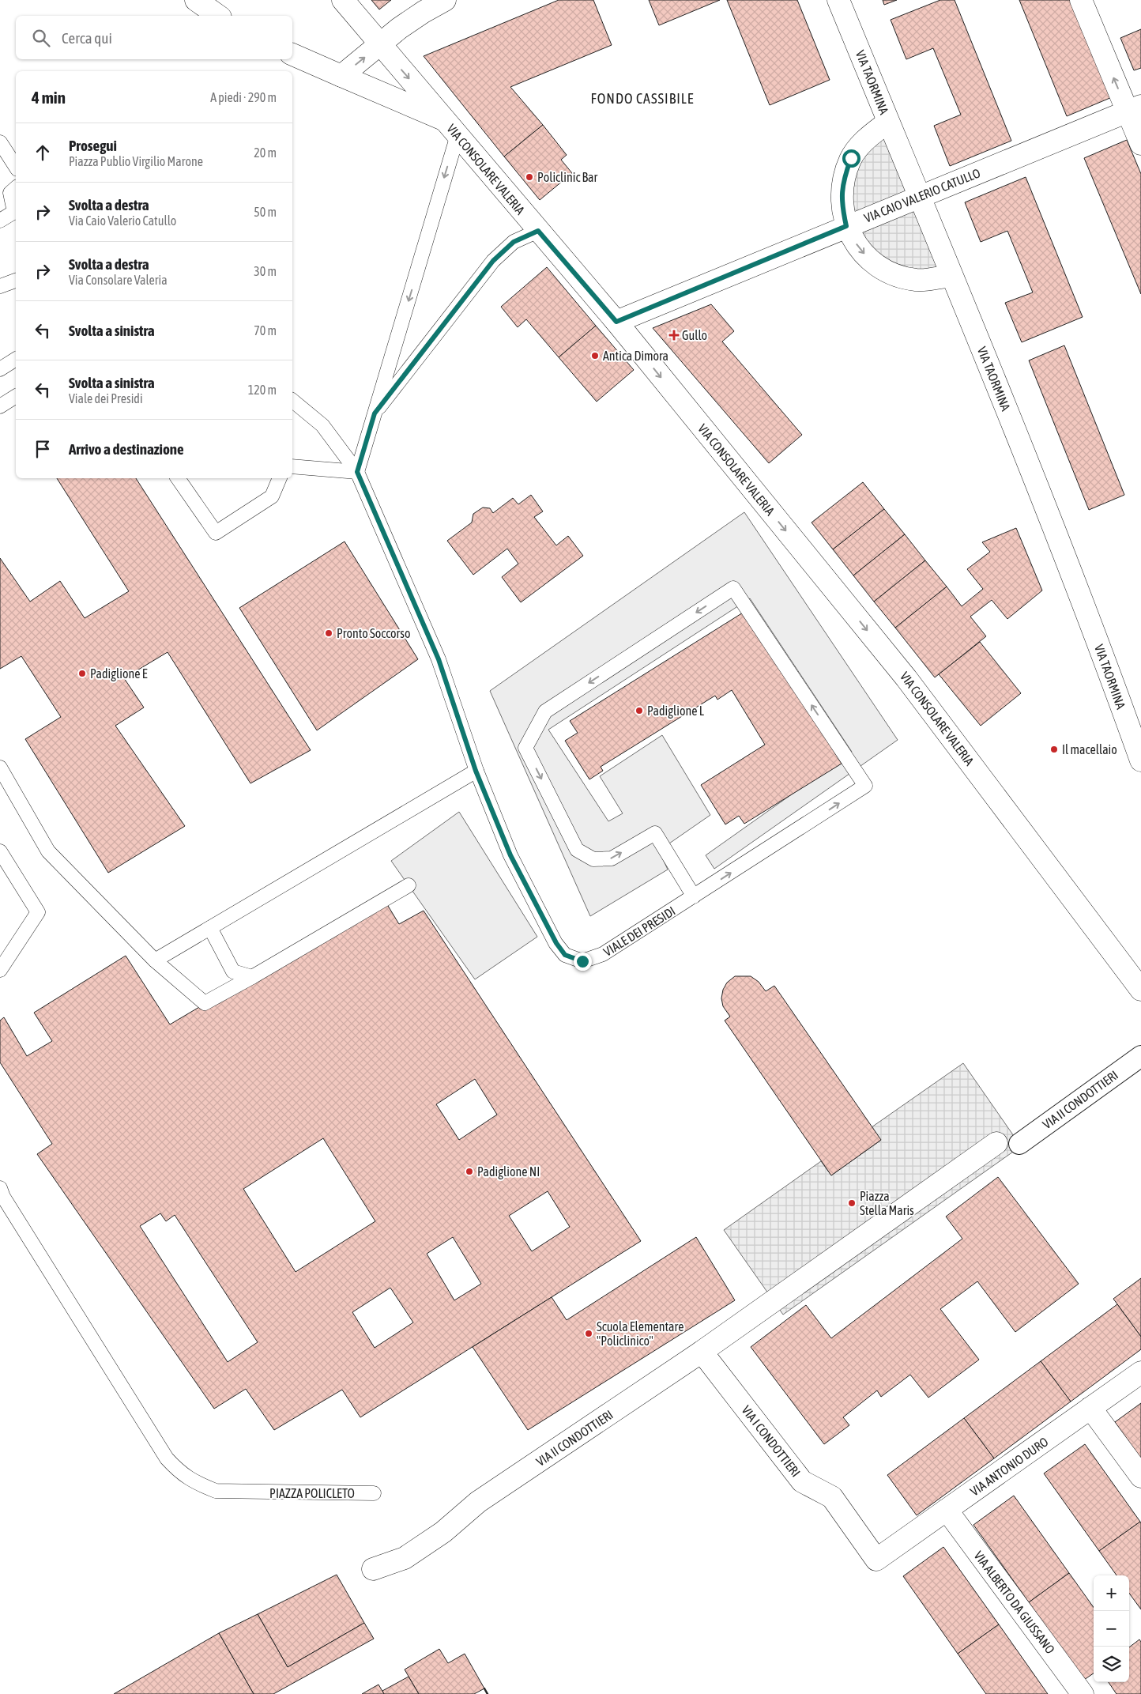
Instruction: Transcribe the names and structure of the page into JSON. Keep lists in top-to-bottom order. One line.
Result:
{"streets":{"street":["VIA TAORMINA","VIA CONSOLARE VALERIA","VIA CAIO VALERIO CATULLO","VIA II CONDOTTIERI","VIA I CONDOTTIERI","VIA ANTONIO DURO","VIA ALBERTO DA GIUSSANO"],"lane":["VIALE DEI PRESIDI","PIAZZA POLICLETO"]},"crossings":[["VIA TAORMINA","VIA CAIO VALERIO CATULLO"],["VIA CONSOLARE VALERIA","VIA CAIO VALERIO CATULLO"],["VIA II CONDOTTIERI","VIA I CONDOTTIERI"],["VIA I CONDOTTIERI","VIA ANTONIO DURO"],["VIA ANTONIO DURO","VIA ALBERTO DA GIUSSANO"]],"one_way":["VIA CONSOLARE VALERIA"],"districts":["FONDO CASSIBILE"],"places":{"other":["Policlinic Bar","Antica Dimora","Pronto Soccorso","Padiglione E","Padiglione L","Il macellaio","Padiglione NI","Piazza Stella Maris","Scuola Elementare \"Policlinico\""],"health":["Gullo"]},"page":{"search":"Cerca qui","heading":["4 min","A piedi · 290 m"],"list":[["Prosegui","Piazza Publio Virgilio Marone","20 m"],["Svolta a destra","Via Caio Valerio Catullo","50 m"],["Svolta a destra","Via Consolare Valeria","30 m"],["Svolta a sinistra","70 m"],["Svolta a sinistra","Viale dei Presidi","120 m"],"Arrivo a destinazione"],"map_buttons":["+","−"]}}
